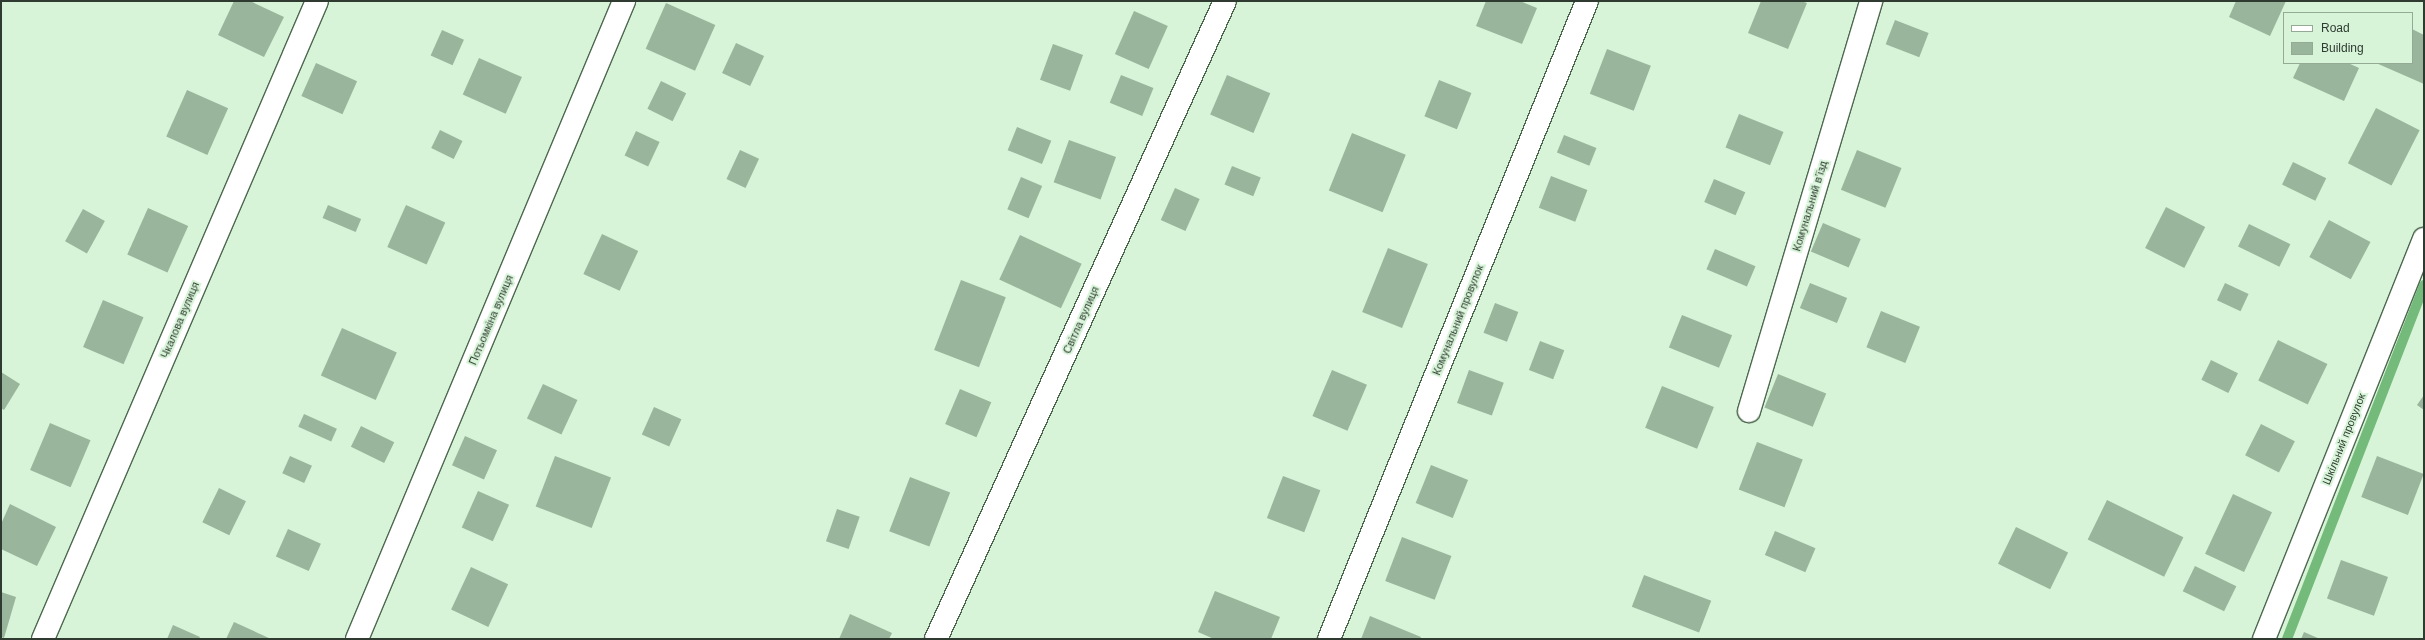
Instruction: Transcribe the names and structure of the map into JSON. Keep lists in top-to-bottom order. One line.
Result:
{"streets":{"street":["Комунальний в’їзд","Чкалова вулиця","Потьомкіна вулиця","Світла вулиця","Комунальний провулок","Шкільний провулок"]},"legend":["Road","Building"]}
